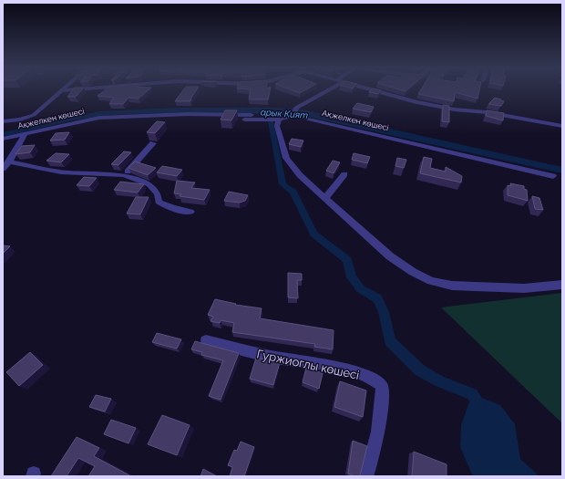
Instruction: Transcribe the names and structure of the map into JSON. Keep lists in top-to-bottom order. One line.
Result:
{"streets":{"street":["Ақжелкен көшесі","Гуржиоглы көшесі"]},"water":["арык Кият"]}
